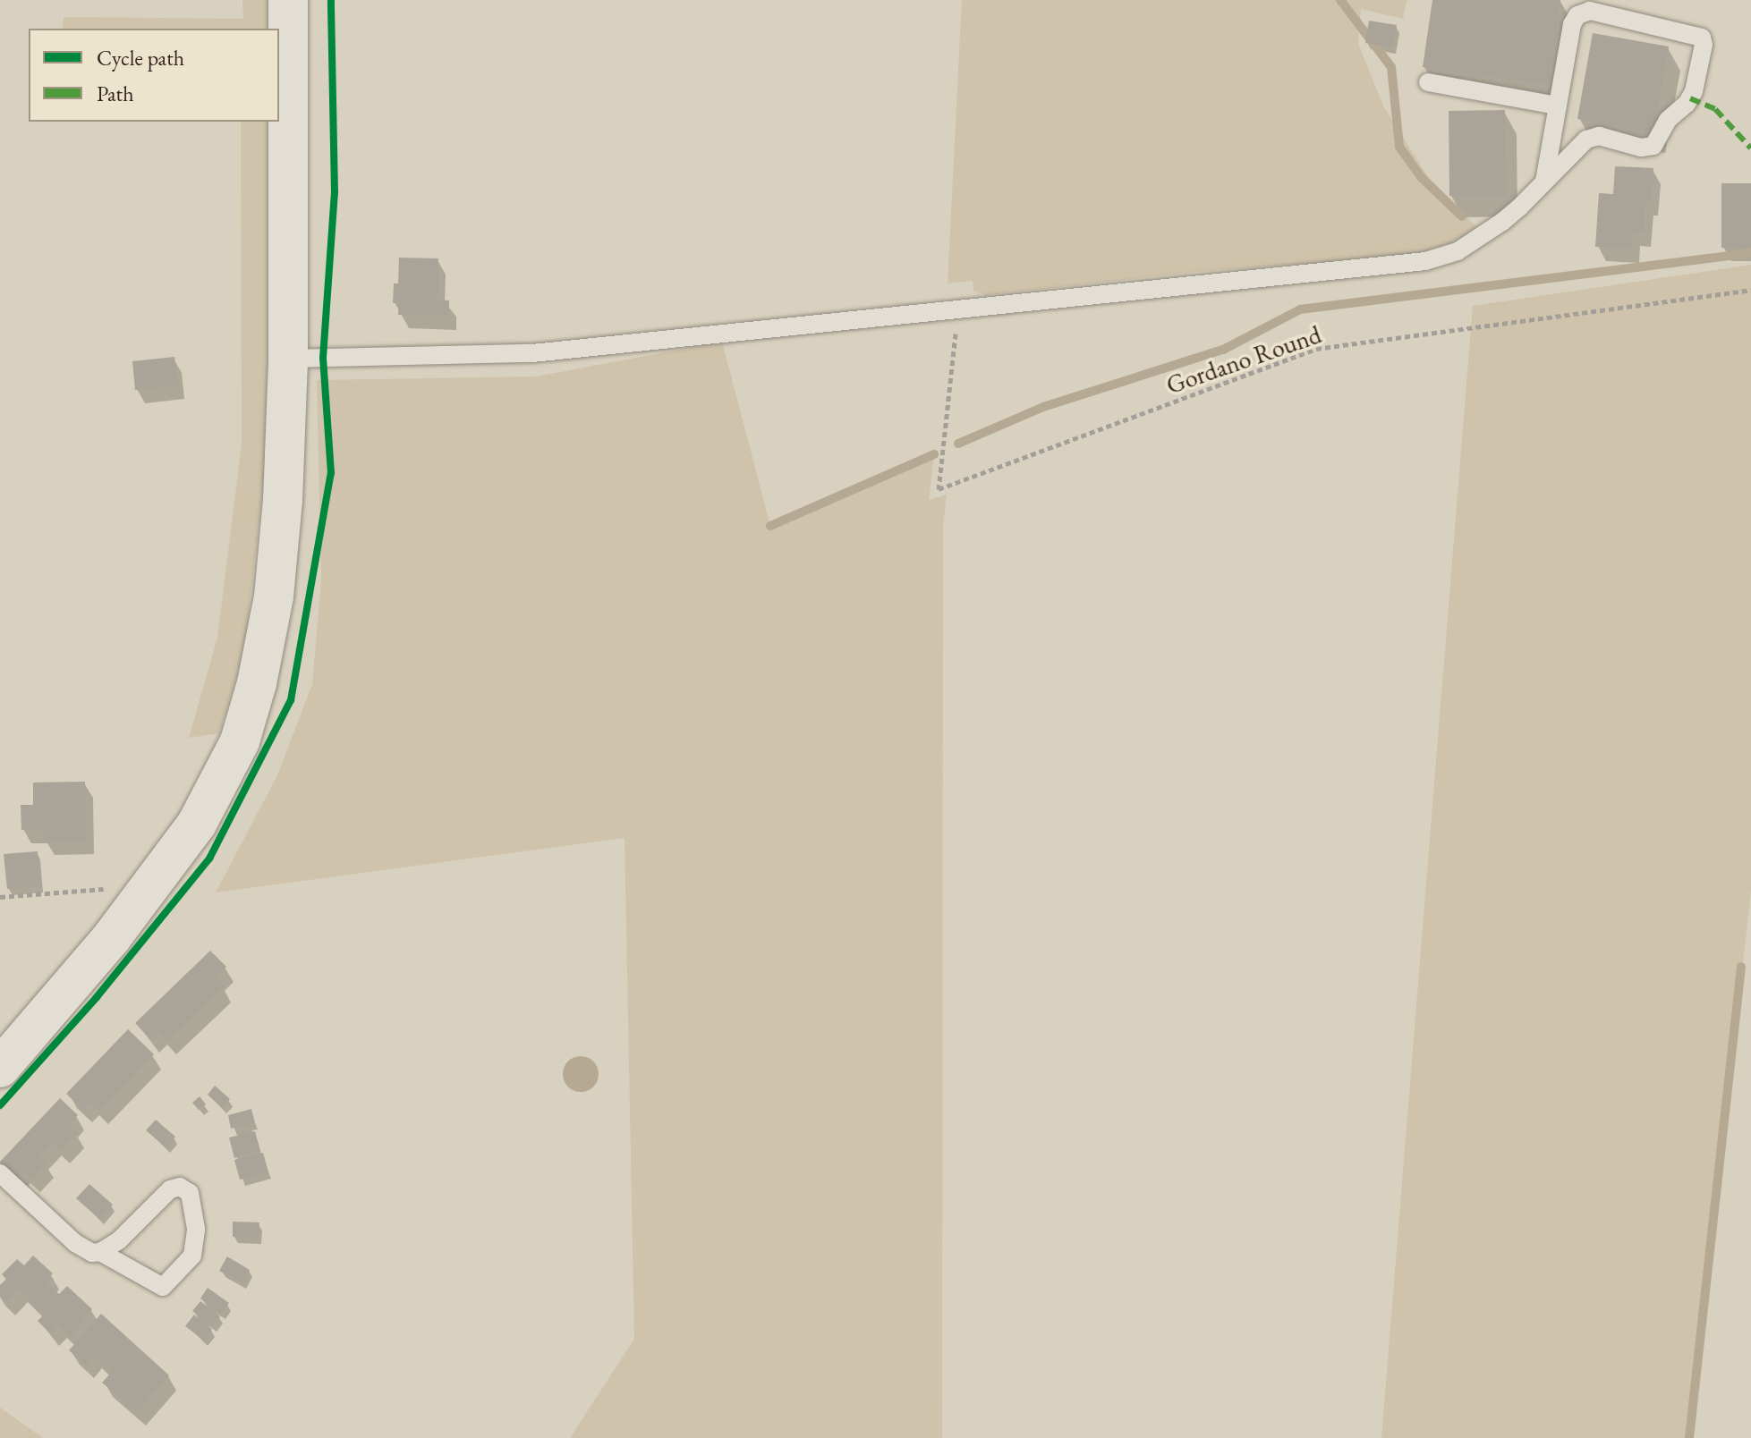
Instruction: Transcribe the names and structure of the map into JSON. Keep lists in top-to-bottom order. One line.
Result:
{"streets":{"path":["Gordano Round"]},"legend":["Cycle path","Path"]}
